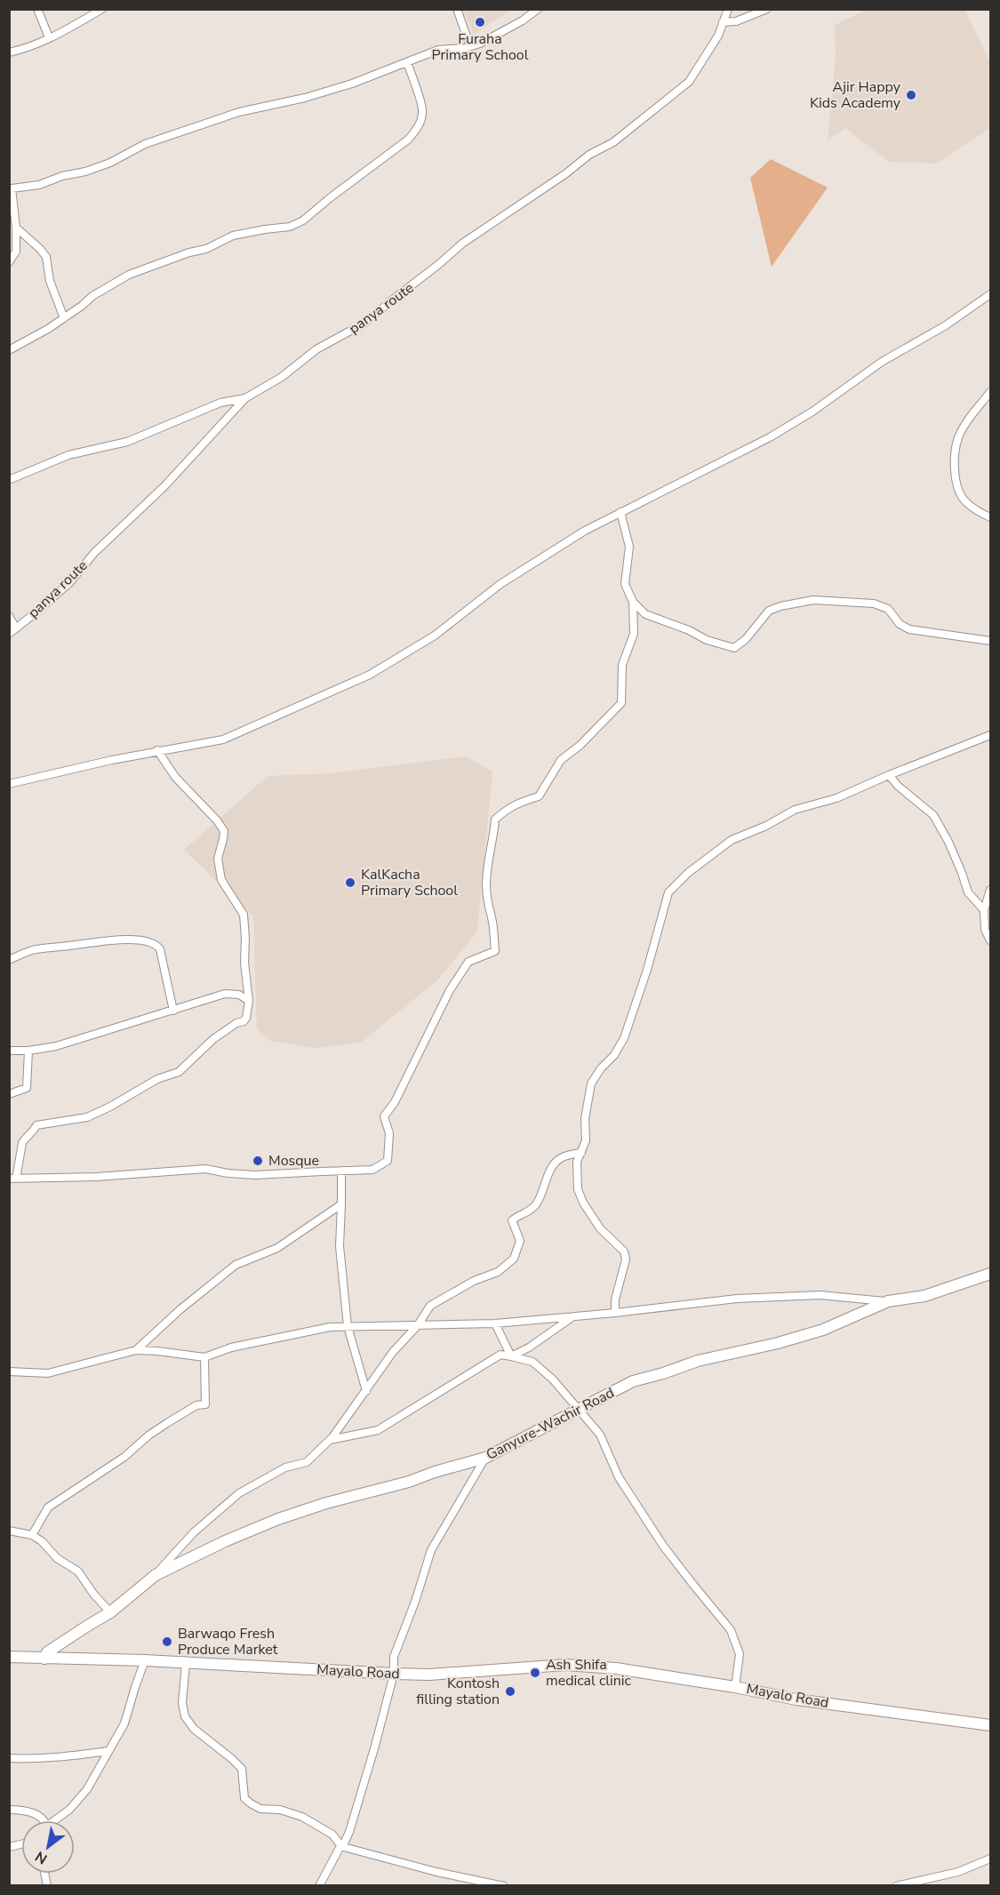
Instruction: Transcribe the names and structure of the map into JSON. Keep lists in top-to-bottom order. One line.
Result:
{"streets":{"street":["panya route","Ganyure-Wachir Road","Mayalo Road"]},"crossings":[["Ganyure-Wachir Road","Mayalo Road"]],"places":["Furaha Primary School","Ajir Happy Kids Academy","KalKacha Primary School","Mosque","Barwaqo Fresh Produce Market","Ash Shifa medical clinic","Kontosh filling station"],"north":"bottom left"}
